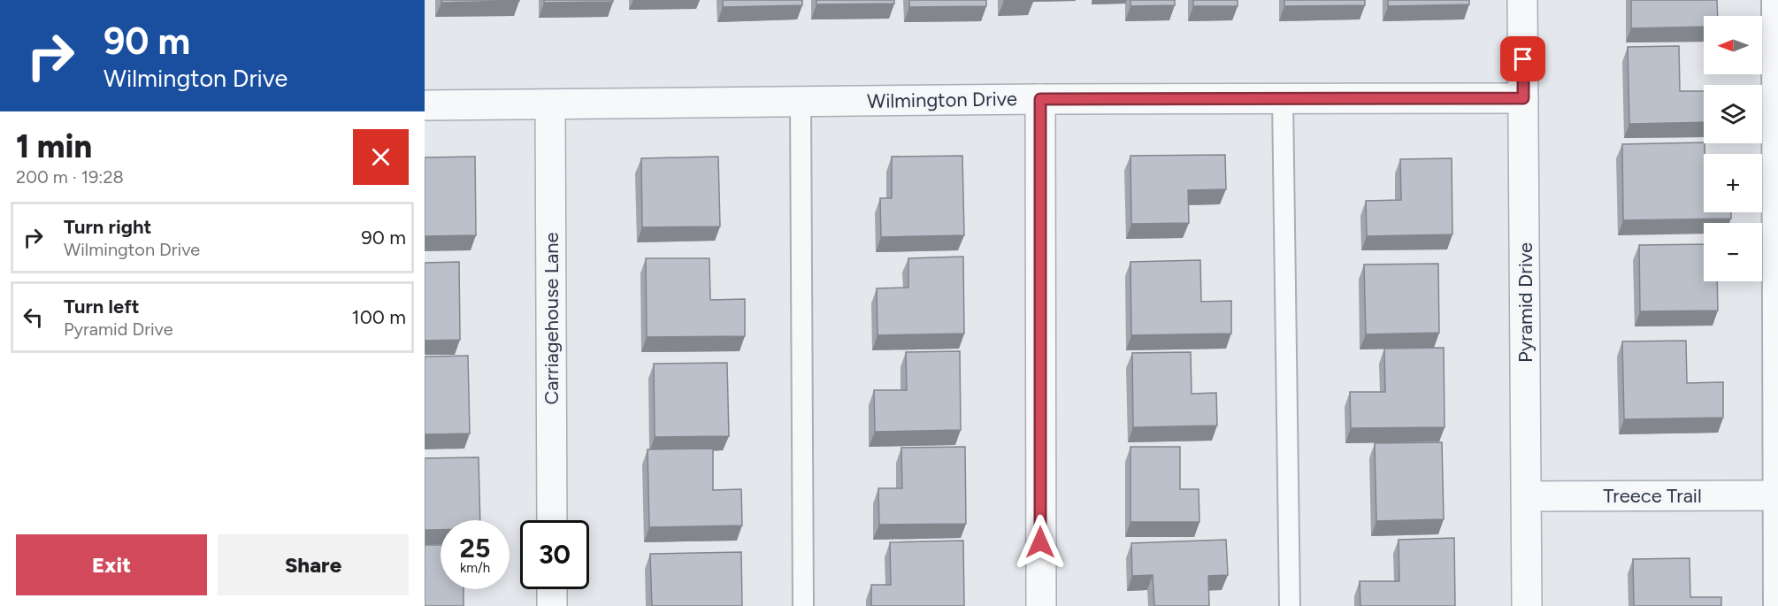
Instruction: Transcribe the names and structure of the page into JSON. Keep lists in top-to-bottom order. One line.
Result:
{"streets":{"street":["Wilmington Drive","Pyramid Drive","Carriagehouse Lane","Treece Trail"]},"crossings":[["Wilmington Drive","Pyramid Drive"],["Wilmington Drive","Carriagehouse Lane"],["Pyramid Drive","Treece Trail"]],"north":"left","page":{"turn":["90 m","Wilmington Drive"],"map_buttons":["+","−"],"heading":["1 min","200 m · 19:28"],"list":[{"name":"Turn right","note":"Wilmington Drive","value":"90 m"},{"name":"Turn left","note":"Pyramid Drive","value":"100 m"}],"speed":"25 km/h","limit":"30","buttons":["Exit","Share"]}}
